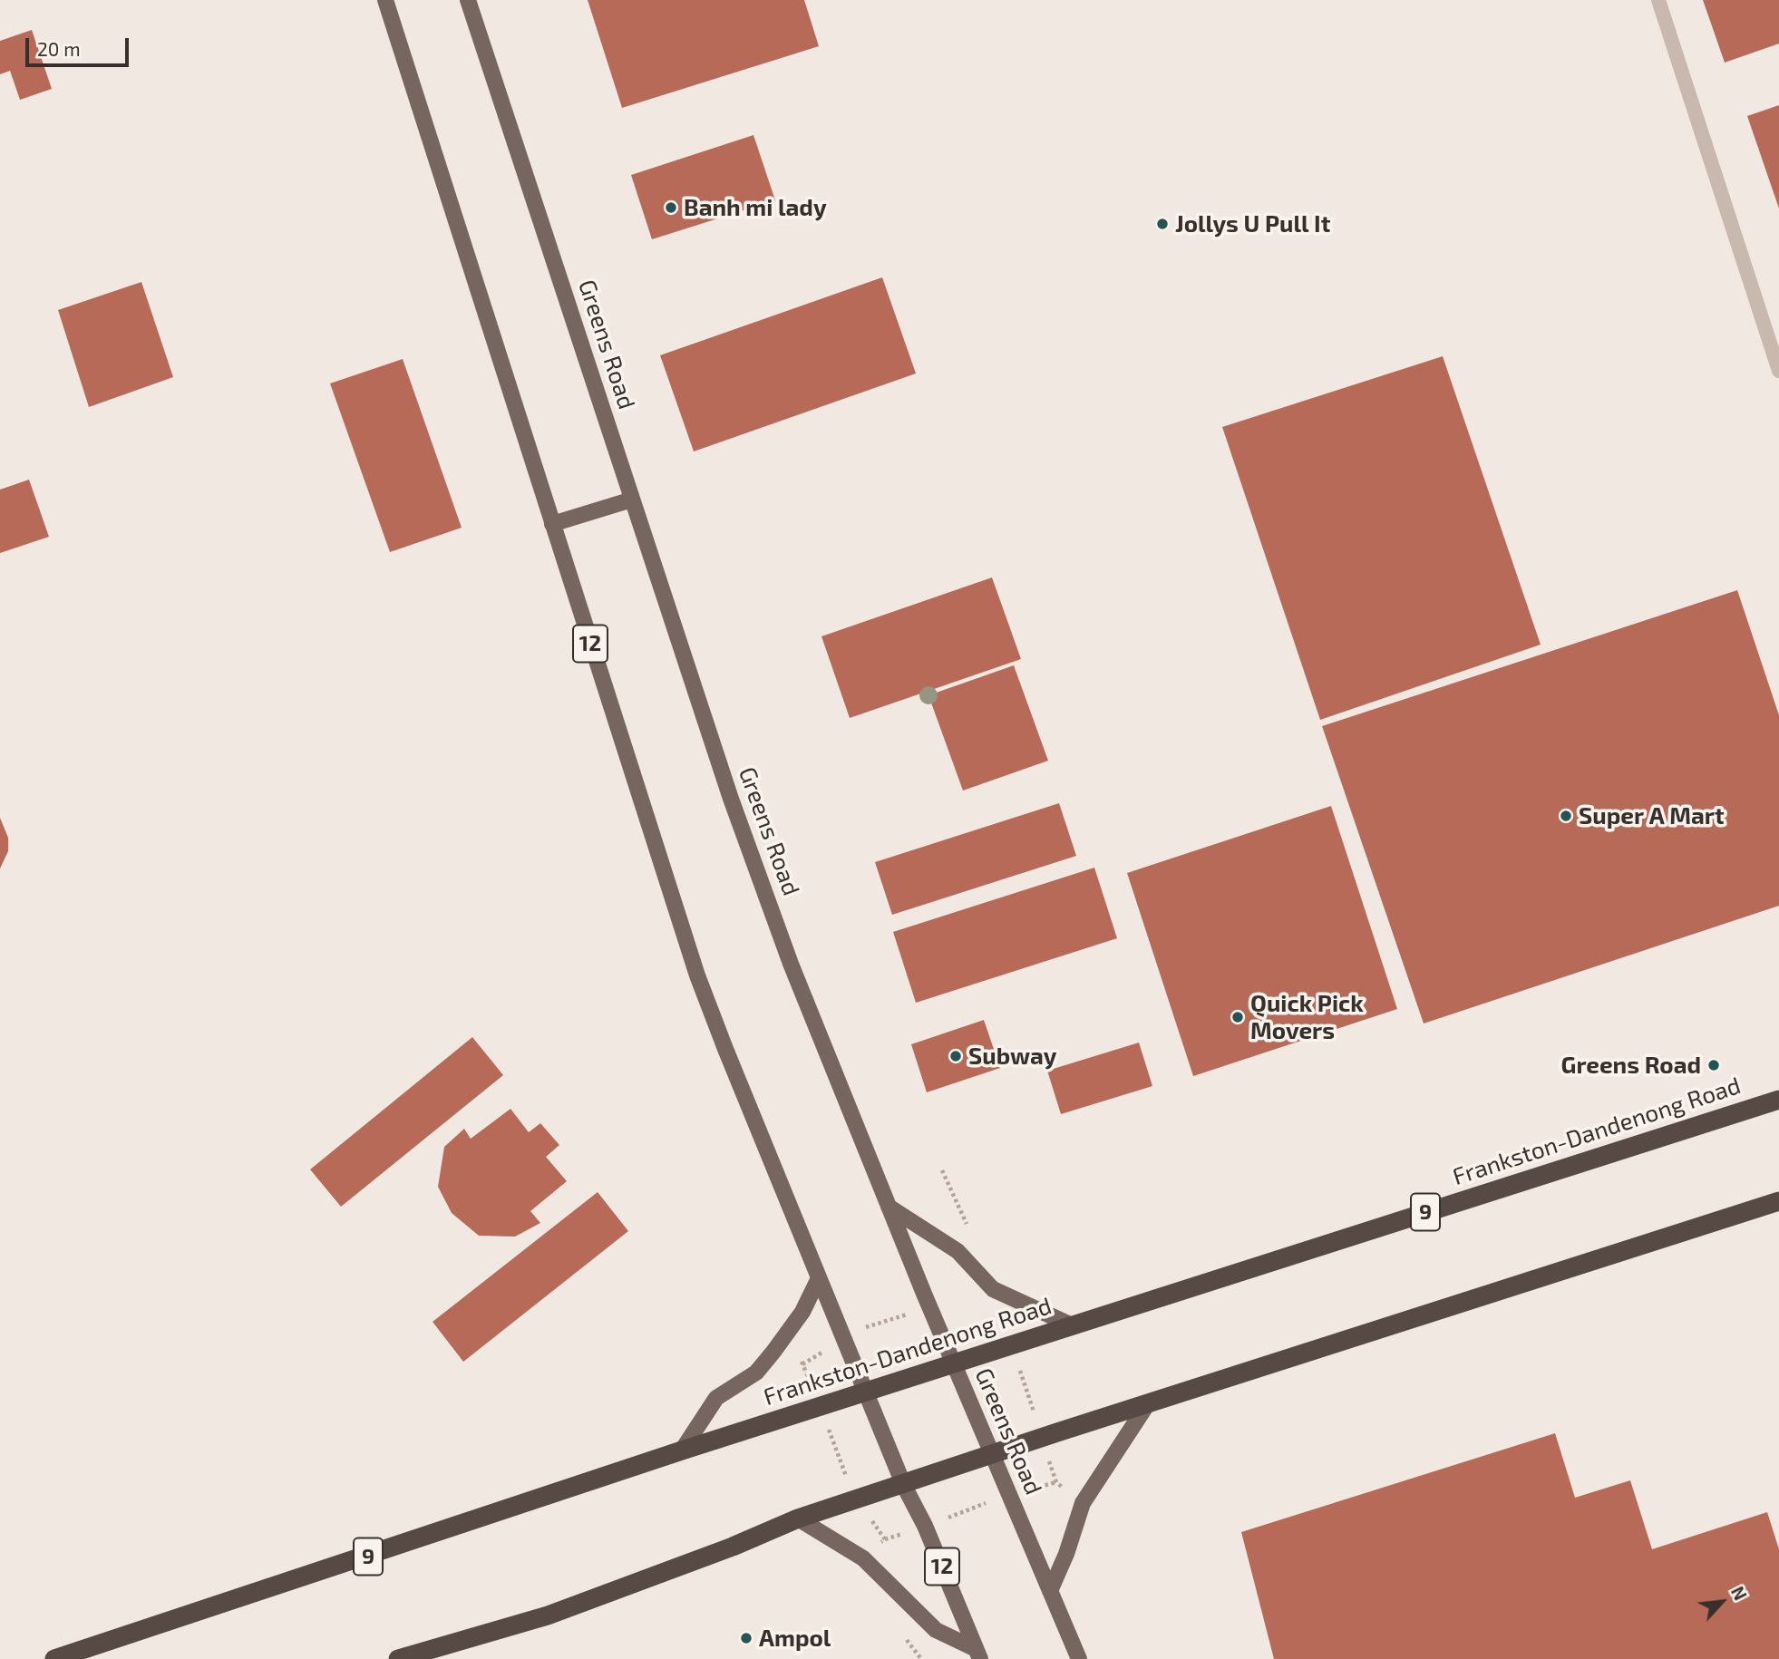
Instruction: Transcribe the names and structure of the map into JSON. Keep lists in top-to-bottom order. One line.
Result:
{"streets":{"highway":["Frankston-Dandenong Road","9"],"main road":["Greens Road","12"]},"crossings":[["Greens Road","Frankston-Dandenong Road"],["12","Frankston-Dandenong Road"]],"places":["Banh mi lady","Jollys U Pull It","Super A Mart","Quick Pick Movers","Subway","Greens Road","Ampol"],"scale_bar":"20 m","north":"top right"}
